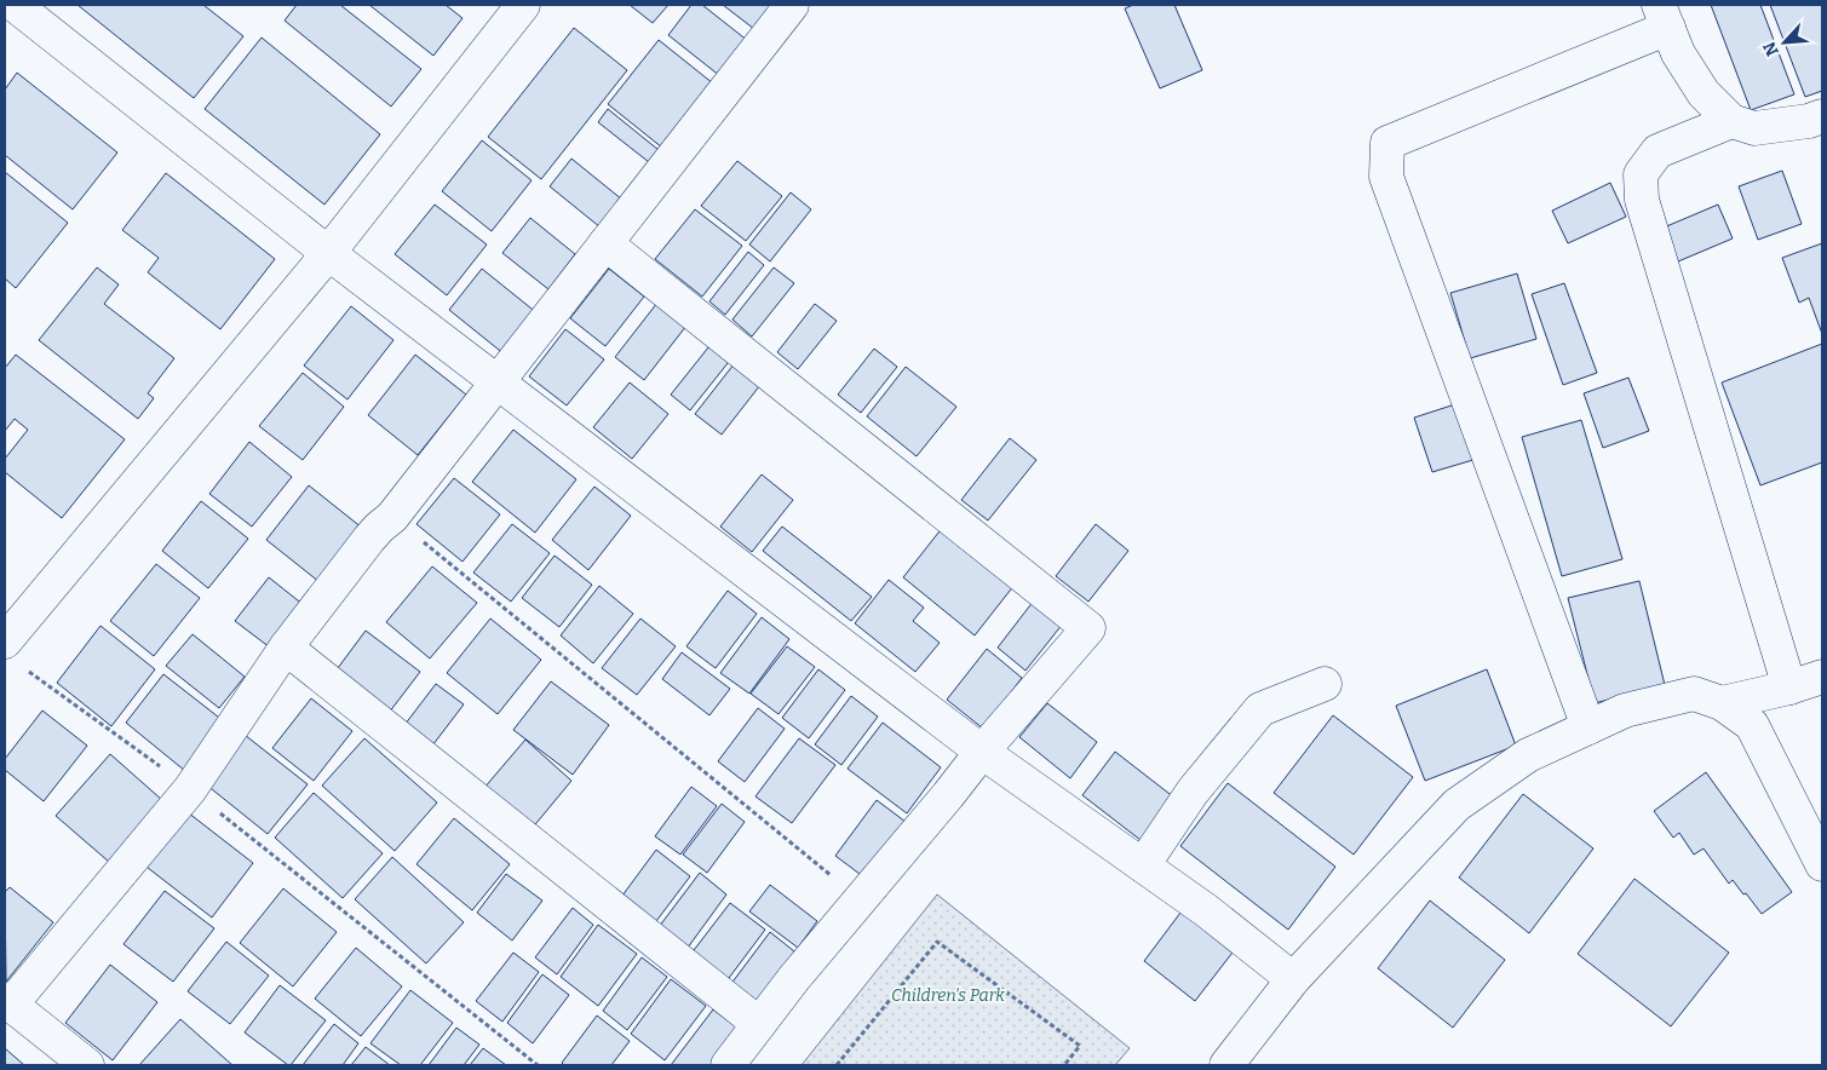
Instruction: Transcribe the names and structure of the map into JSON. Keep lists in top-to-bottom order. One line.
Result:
{"parks":["Children's Park"],"north":"bottom left"}
